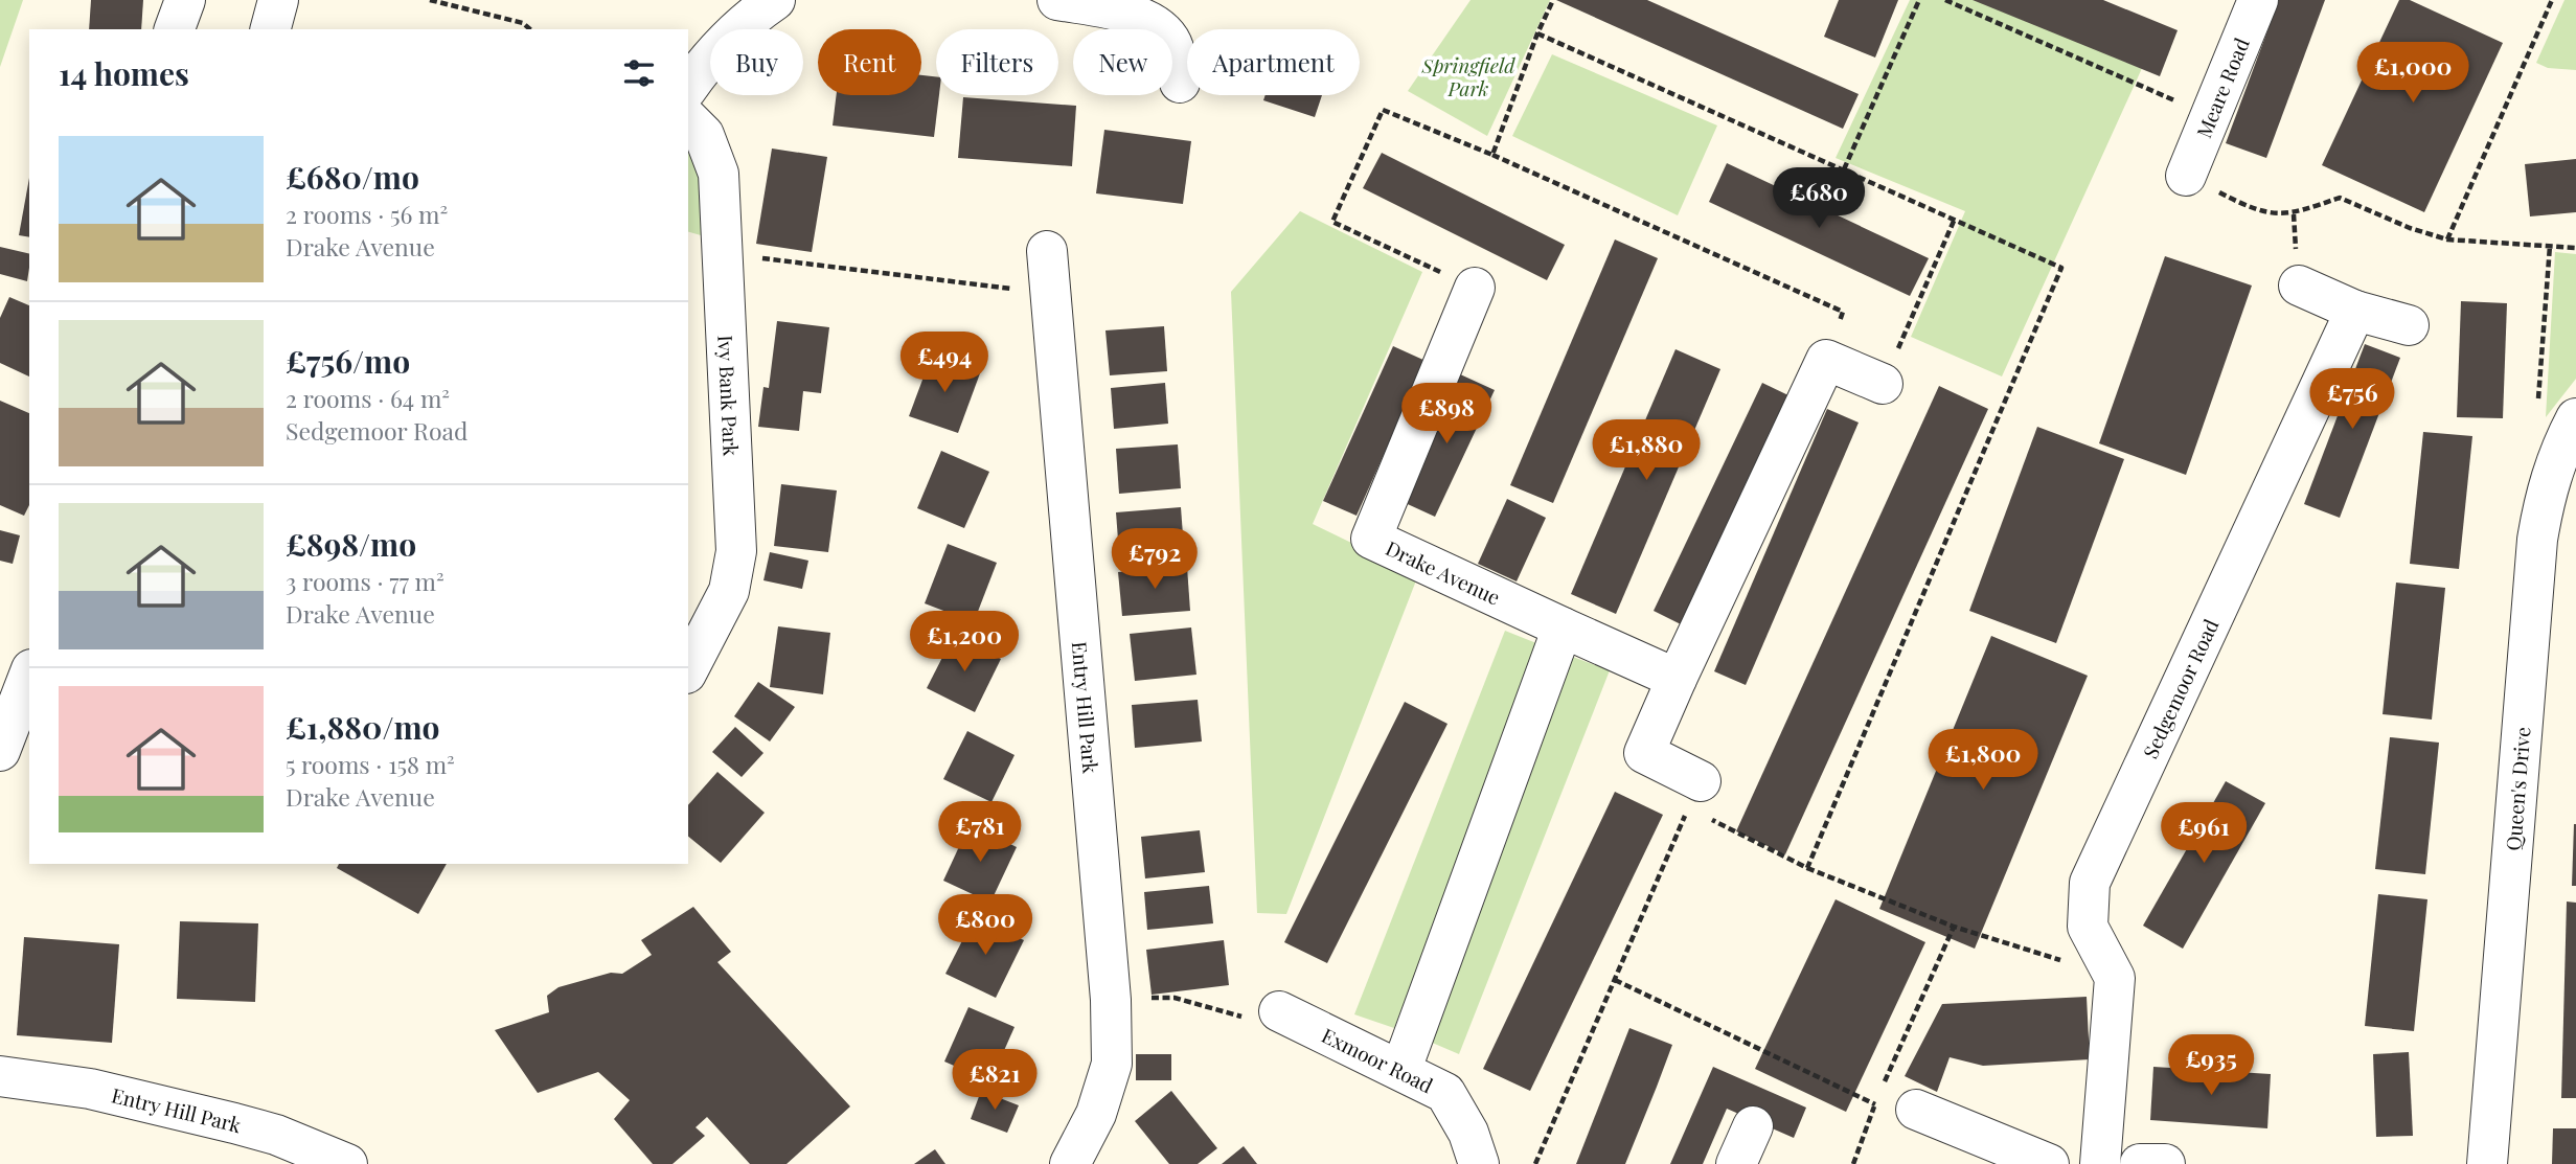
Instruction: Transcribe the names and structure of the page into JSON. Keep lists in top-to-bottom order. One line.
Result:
{"streets":{"street":["Meare Road","Ivy Bank Park","Drake Avenue","Sedgemoor Road","Entry Hill Park","Queen's Drive","Exmoor Road"]},"parks":["Springfield Park"],"page":{"chip":["Buy","Rent","Filters","New","Apartment"],"heading":"14 homes","price":["£1,000","£680","£494","£756","£898","£1,880","£792","£1,200","£1,800","£781","£961","£800","£935","£821"],"list":[{"name":"£680/mo","note":"2 rooms · 56 m² · Drake Avenue"},{"name":"£756/mo","note":"2 rooms · 64 m² · Sedgemoor Road"},{"name":"£898/mo","note":"3 rooms · 77 m² · Drake Avenue"},{"name":"£1,880/mo","note":"5 rooms · 158 m² · Drake Avenue"}]}}
